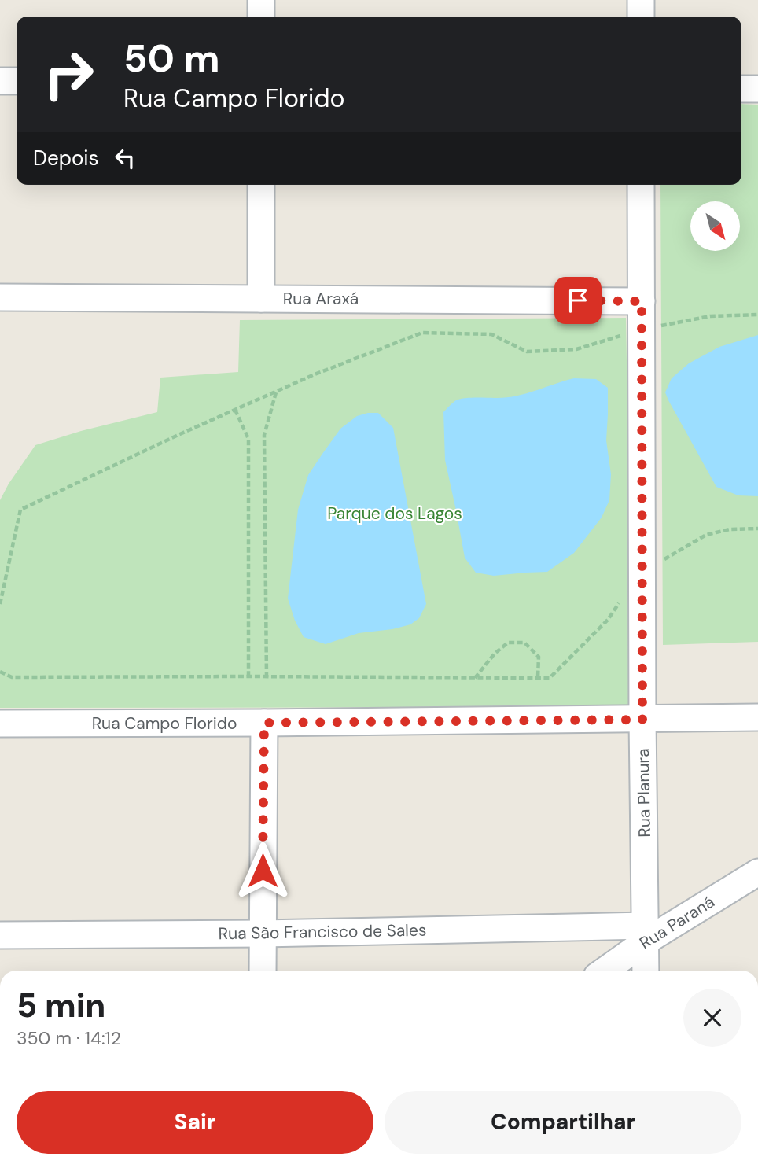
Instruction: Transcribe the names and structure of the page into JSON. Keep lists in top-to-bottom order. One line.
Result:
{"streets":{"street":["Rua Araxá","Rua Campo Florido","Rua Planura","Rua Paraná","Rua São Francisco de Sales"]},"crossings":[["Rua Araxá","Rua Planura"],["Rua Campo Florido","Rua Planura"],["Rua Planura","Rua Paraná"],["Rua Planura","Rua São Francisco de Sales"],["Rua Paraná","Rua São Francisco de Sales"]],"parks":["Parque dos Lagos"],"north":"bottom right","page":{"turn":["50 m","Rua Campo Florido"],"then":"Depois","heading":["5 min","350 m · 14:12"],"buttons":["Sair","Compartilhar"]}}
